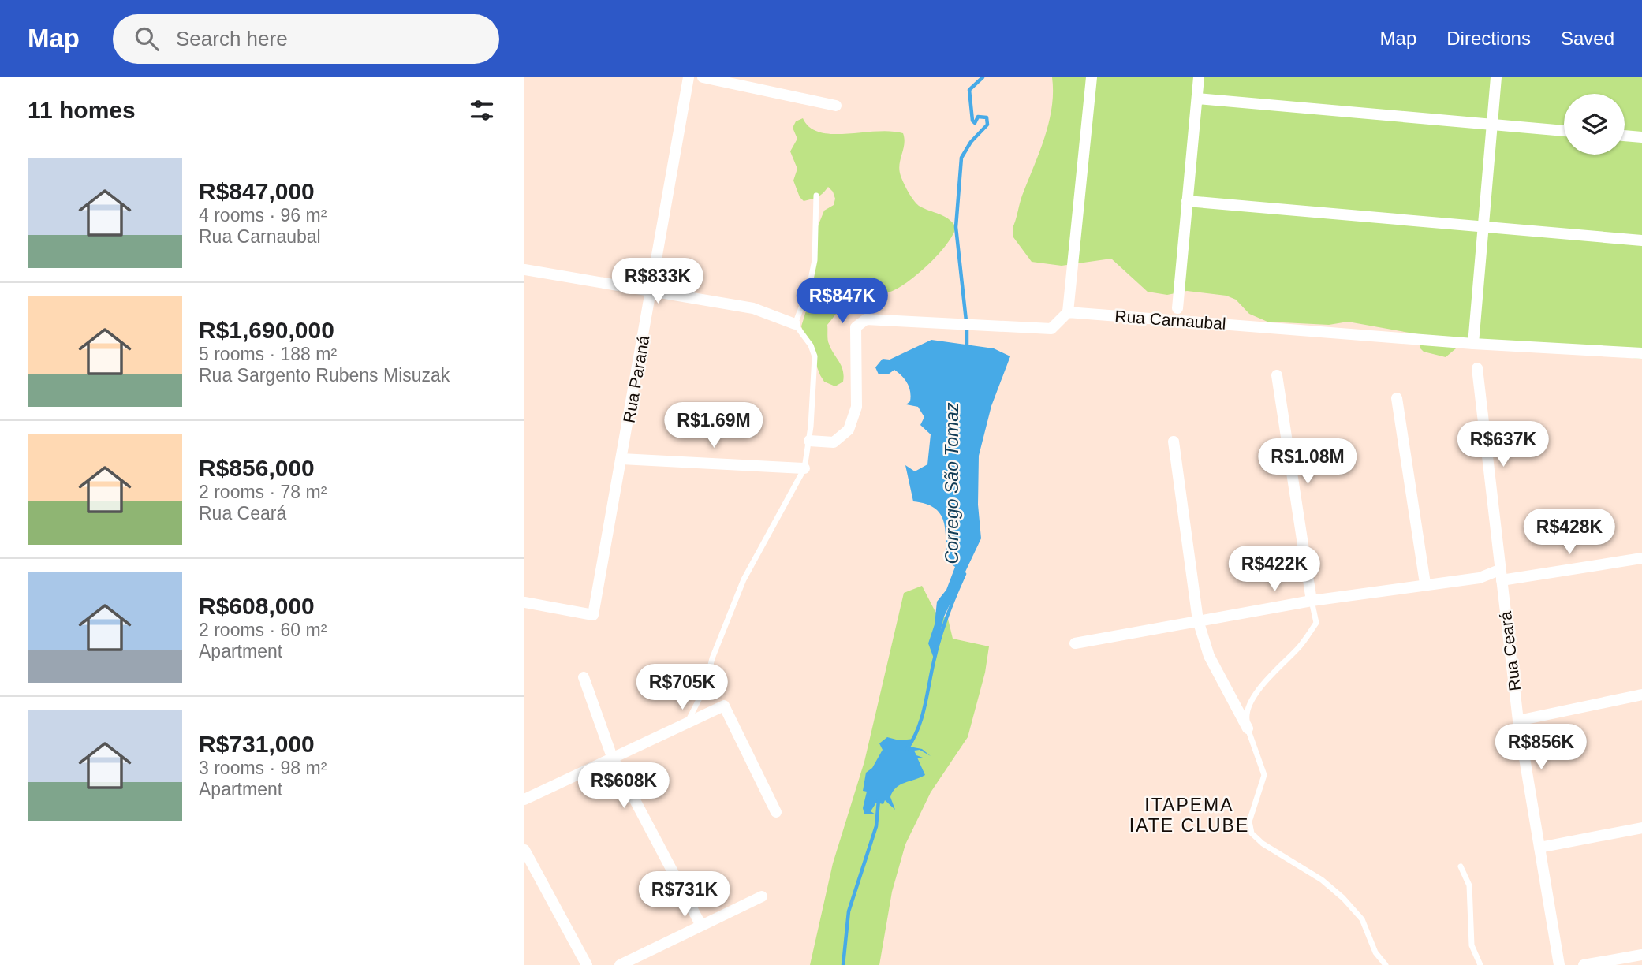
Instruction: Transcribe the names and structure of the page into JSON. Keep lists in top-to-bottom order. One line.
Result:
{"streets":{"street":["Rua Carnaubal","Rua Paraná","Rua Ceará"]},"districts":["ITAPEMA IATE CLUBE"],"water":["Corrego São Tomaz"],"page":{"header":"Map","search":"Search here","nav":["Map","Directions","Saved"],"heading":"11 homes","list":[{"name":"R$847,000","note":"4 rooms · 96 m² · Rua Carnaubal"},{"name":"R$1,690,000","note":"5 rooms · 188 m² · Rua Sargento Rubens Misuzak"},{"name":"R$856,000","note":"2 rooms · 78 m² · Rua Ceará"},{"name":"R$608,000","note":"2 rooms · 60 m² · Apartment"},{"name":"R$731,000","note":"3 rooms · 98 m² · Apartment"}],"price":["R$833K","R$847K","R$1.69M","R$637K","R$1.08M","R$428K","R$422K","R$705K","R$856K","R$608K","R$731K"]}}
